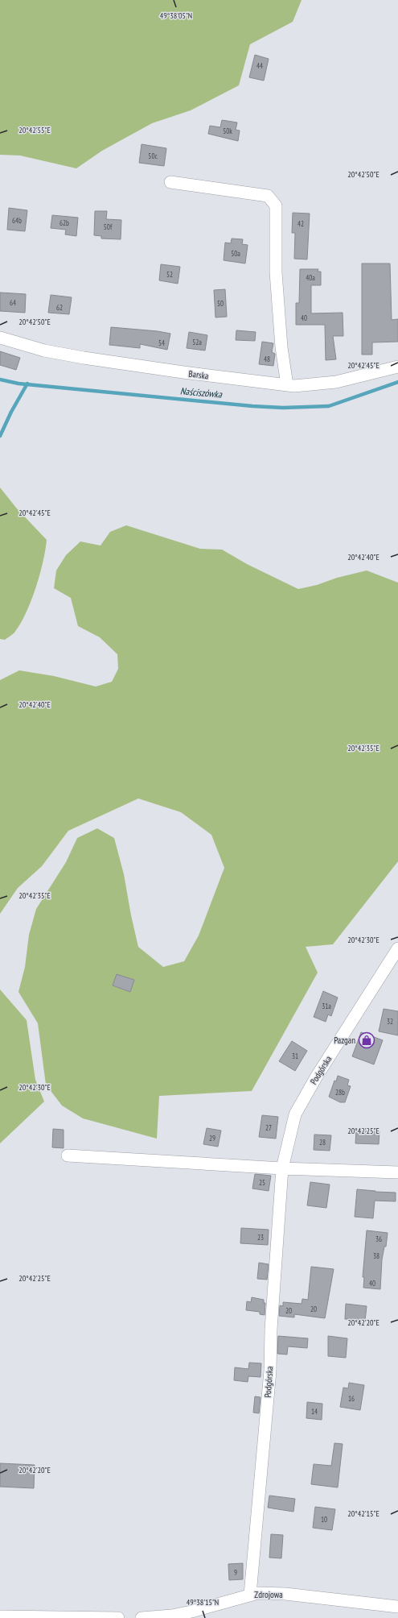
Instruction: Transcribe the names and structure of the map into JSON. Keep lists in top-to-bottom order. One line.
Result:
{"streets":{"street":["Barska","Podgórska","Zdrojowa"]},"crossings":[["Podgórska","Zdrojowa"]],"water":["Naściszówka"],"places":{"shop":["Pazgan"]},"house_numbers":["44","50k","50c","64b","62b","42","50f","50a","52","40a","64","50","62","40","52a","54","48","31a","32","31","28b","27","29","28","25","23","36","38","40","20","20","16","14","10","9"],"coordinates":["49°38'05\"N","20°42'55\"E","20°42'50\"E","20°42'45\"E","20°42'40\"E","20°42'35\"E","20°42'30\"E","20°42'25\"E","20°42'20\"E","20°42'15\"E","49°38'15\"N"]}
